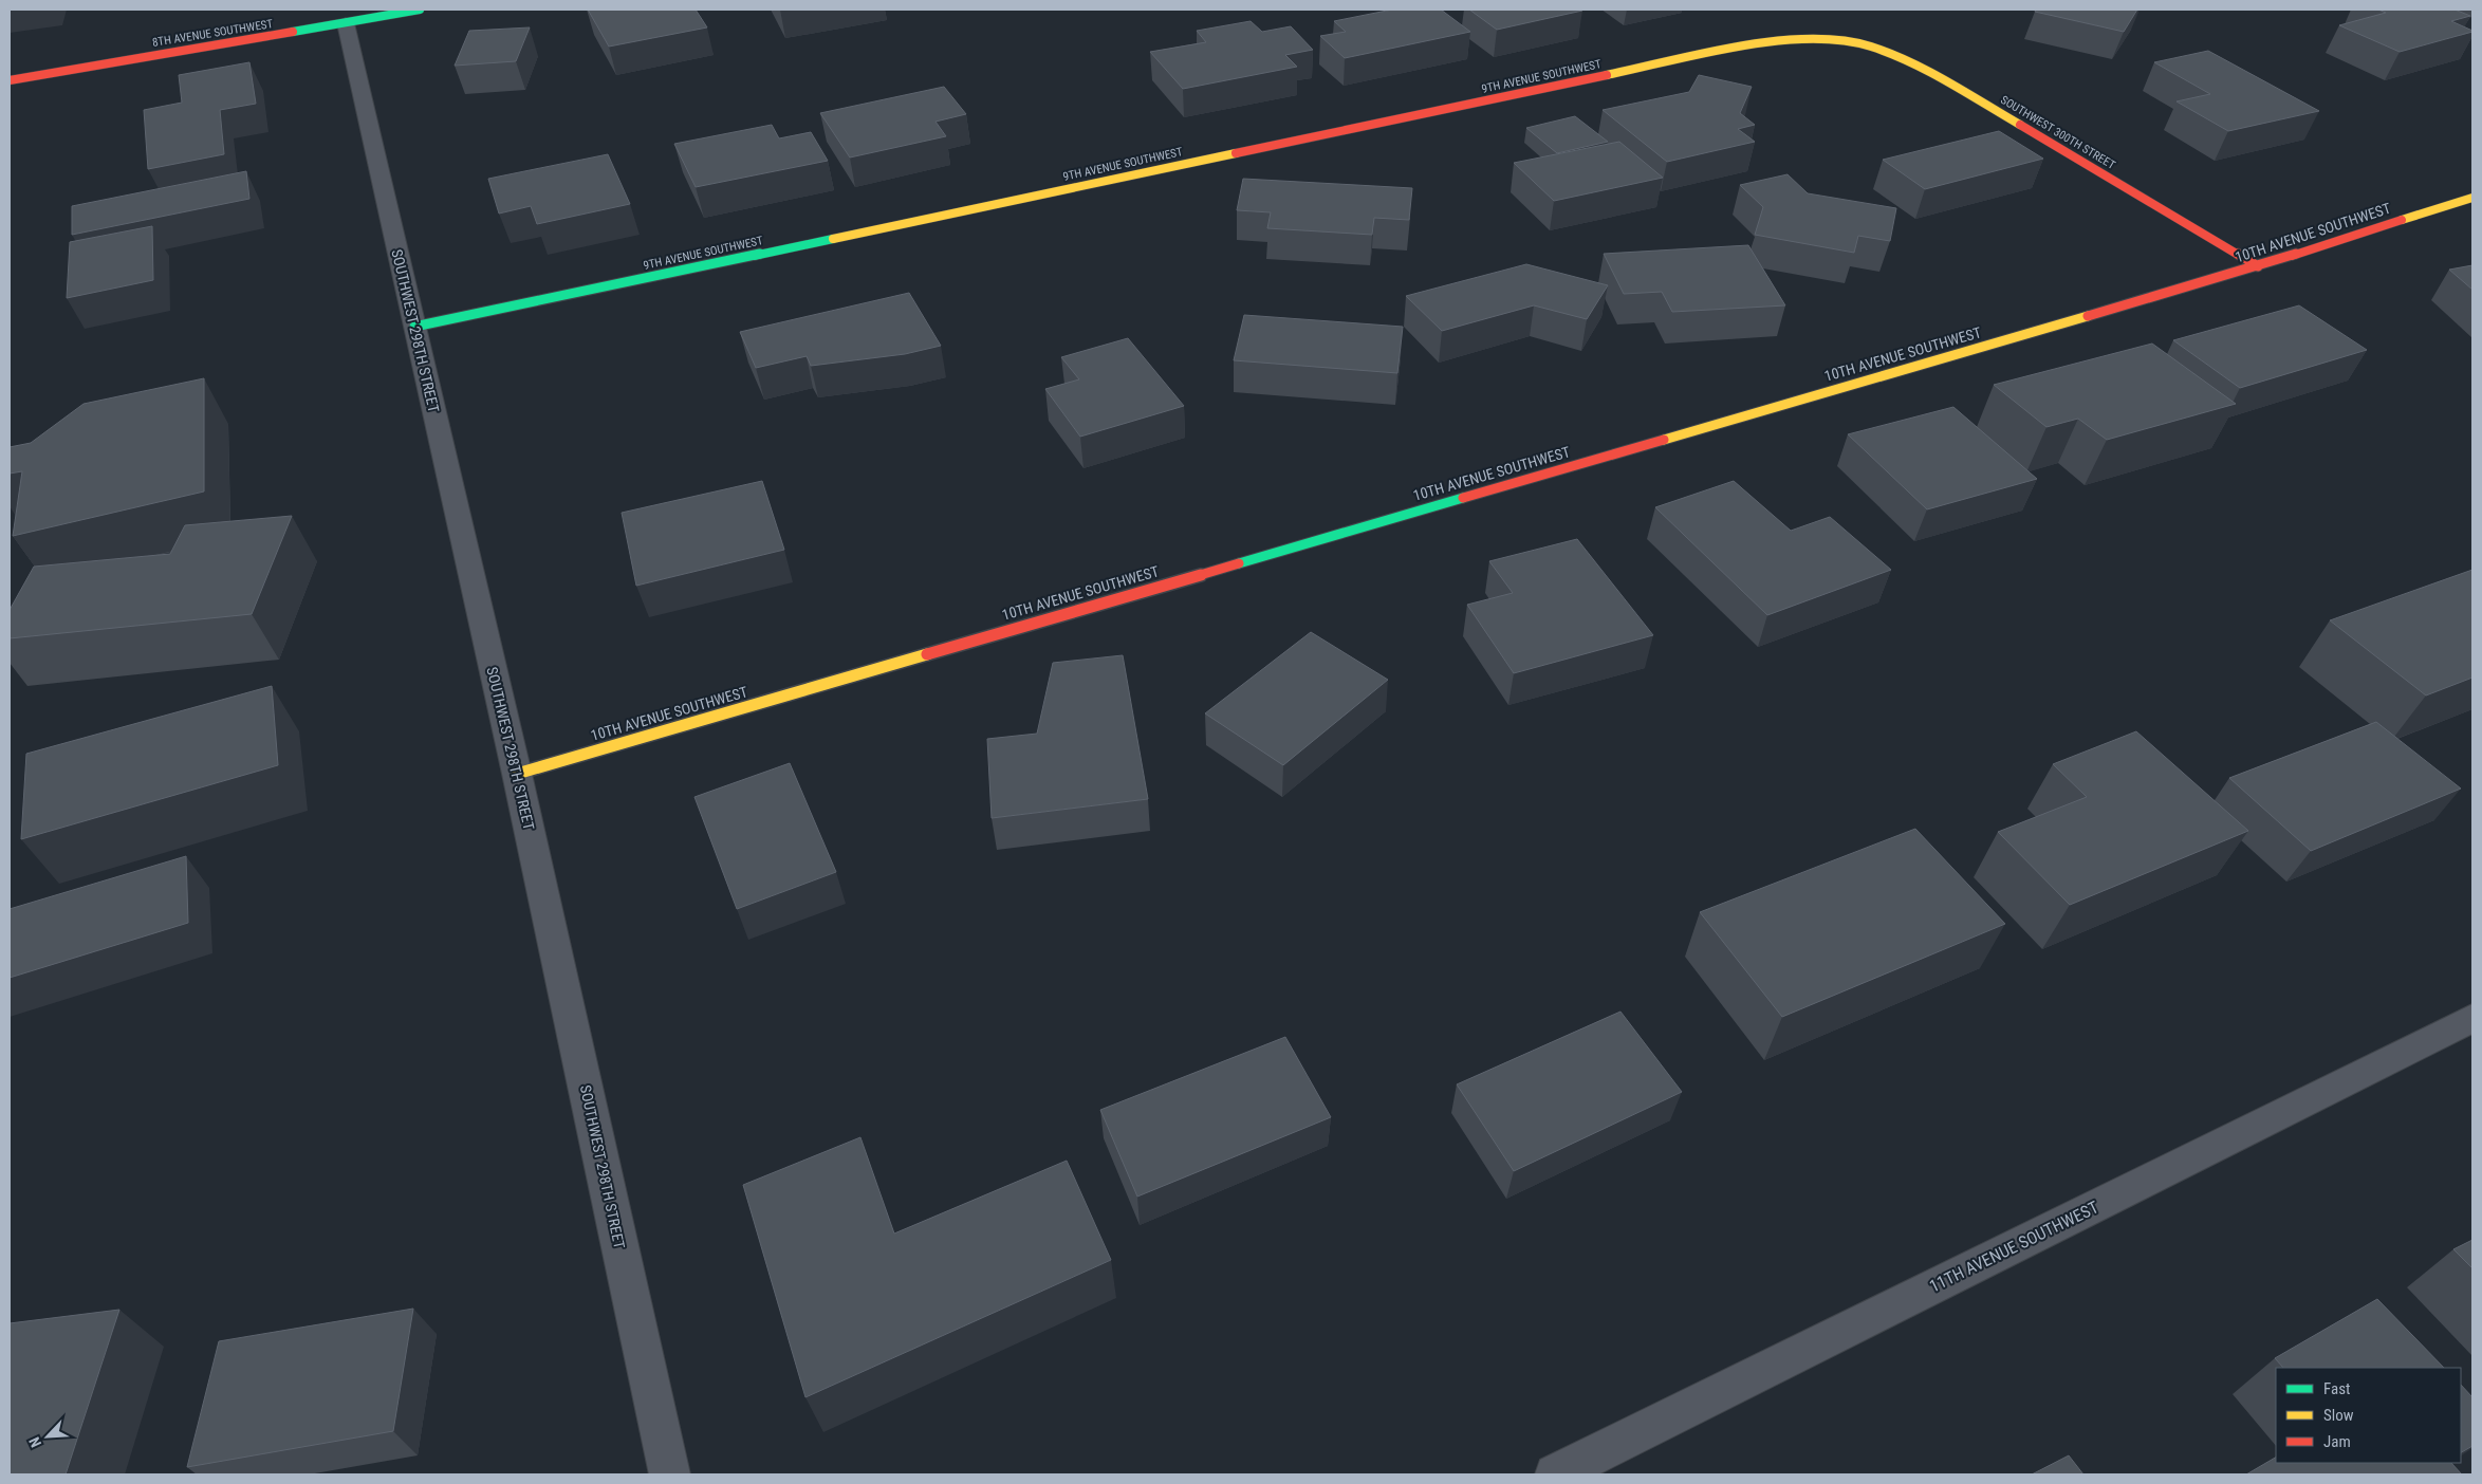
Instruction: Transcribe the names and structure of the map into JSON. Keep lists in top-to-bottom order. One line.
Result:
{"streets":{"street":["8TH AVENUE SOUTHWEST","9TH AVENUE SOUTHWEST","SOUTHWEST 300TH STREET","10TH AVENUE SOUTHWEST","SOUTHWEST 298TH STREET","11TH AVENUE SOUTHWEST"]},"crossings":[["8TH AVENUE SOUTHWEST","SOUTHWEST 298TH STREET"],["9TH AVENUE SOUTHWEST","SOUTHWEST 300TH STREET"],["9TH AVENUE SOUTHWEST","SOUTHWEST 298TH STREET"],["SOUTHWEST 300TH STREET","10TH AVENUE SOUTHWEST"],["10TH AVENUE SOUTHWEST","SOUTHWEST 298TH STREET"]],"legend":["Fast","Slow","Jam"],"north":"bottom left"}
